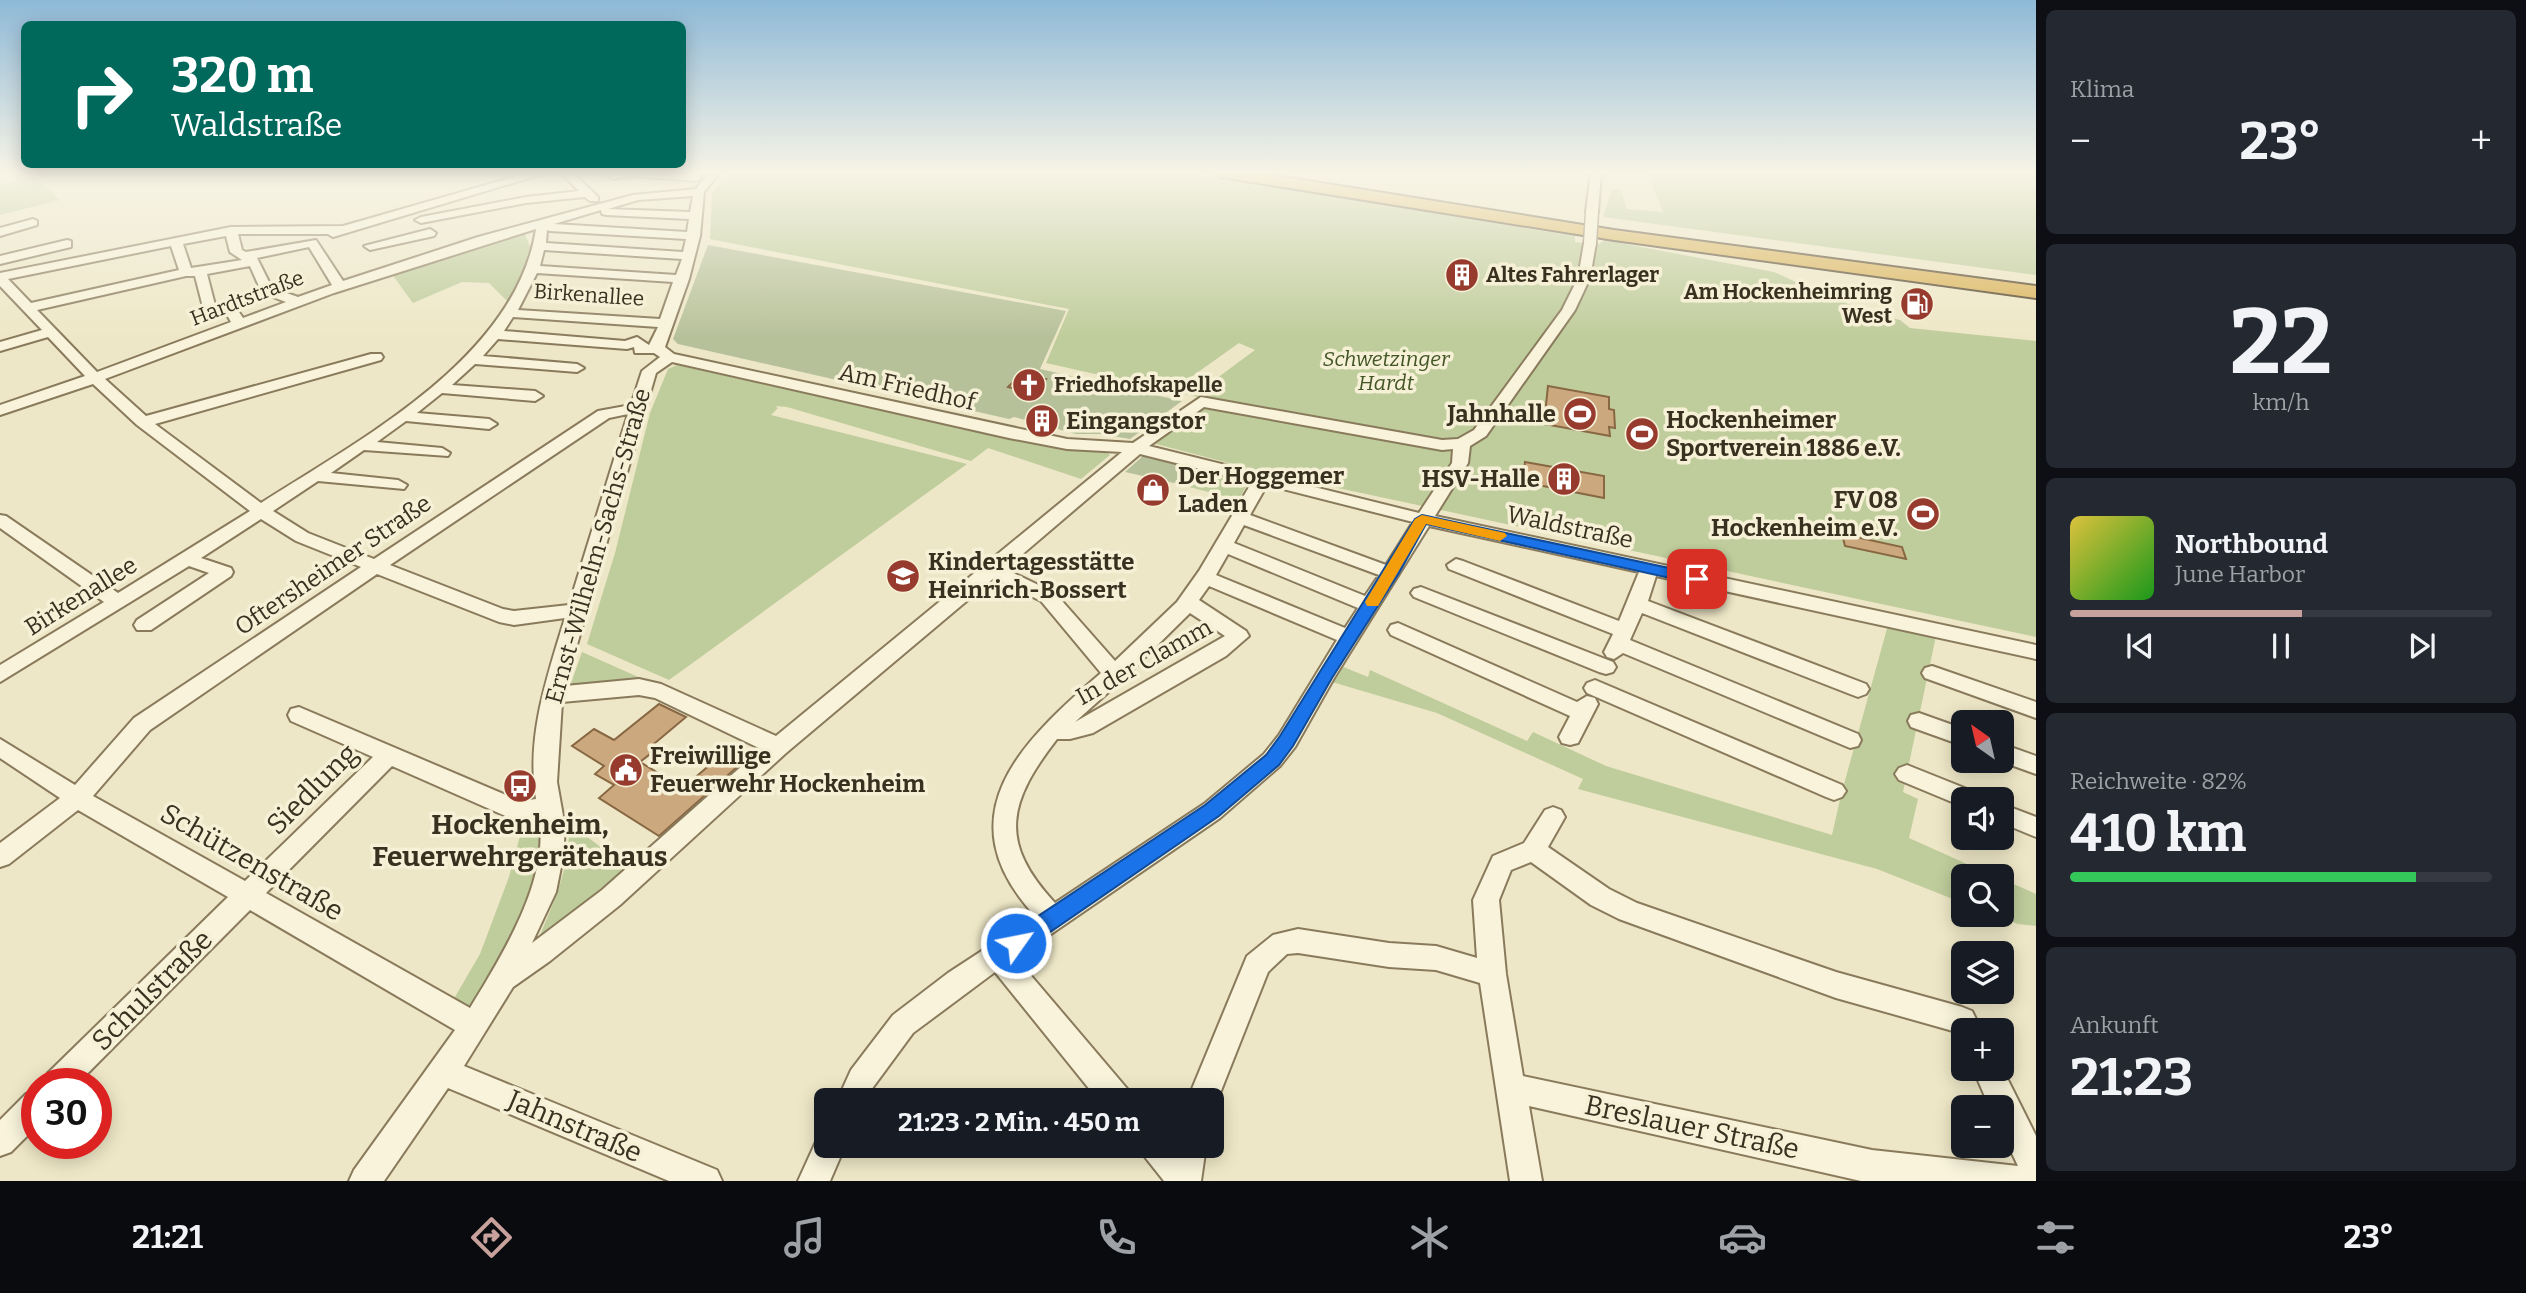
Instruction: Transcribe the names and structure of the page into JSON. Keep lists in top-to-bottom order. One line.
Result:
{"streets":{"street":["Birkenallee","Hardtstraße","Am Friedhof","Waldstraße","Ernst-Wilhelm-Sachs-Straße","Oftersheimer Straße","In der Clamm","Siedlung","Schützenstraße","Schulstraße","Jahnstraße","Breslauer Straße"]},"crossings":[["Birkenallee","Am Friedhof"],["Birkenallee","Ernst-Wilhelm-Sachs-Straße"],["Am Friedhof","Waldstraße"],["Am Friedhof","Ernst-Wilhelm-Sachs-Straße"],["Waldstraße","In der Clamm"],["Ernst-Wilhelm-Sachs-Straße","Oftersheimer Straße"],["Ernst-Wilhelm-Sachs-Straße","Siedlung"],["Ernst-Wilhelm-Sachs-Straße","Schützenstraße"],["Ernst-Wilhelm-Sachs-Straße","Jahnstraße"],["Oftersheimer Straße","Schützenstraße"],["Siedlung","Schützenstraße"],["Siedlung","Schulstraße"],["Schützenstraße","Schulstraße"]],"parks":["Schwetzinger Hardt"],"places":{"building":["Altes Fahrerlager","Eingangstor","HSV-Halle"],"fuel station":["Am Hockenheimring West"],"church":["Friedhofskapelle"],"sports":["Jahnhalle","Hockenheimer Sportverein 1886 e.V.","FV 08 Hockenheim e.V."],"shop":["Der Hoggemer Laden"],"school or university":["Kindertagesstätte Heinrich-Bossert"],"public building":["Freiwillige Feuerwehr Hockenheim"],"bus stop":["Hockenheim, Feuerwehrgerätehaus"]},"north":"top left","page":{"tile":["Klima",["22","km/h"],["Reichweite · 82%","410 km"],["Ankunft","21:23"]],"turn":["320 m","Waldstraße"],"heat":["−","23°","+"],"song":["Northbound","June Harbor"],"map_buttons":["+","−"],"limit":"30","trip":"21:23 · 2 Min. · 450 m","tabs":["21:21","23°"]}}
